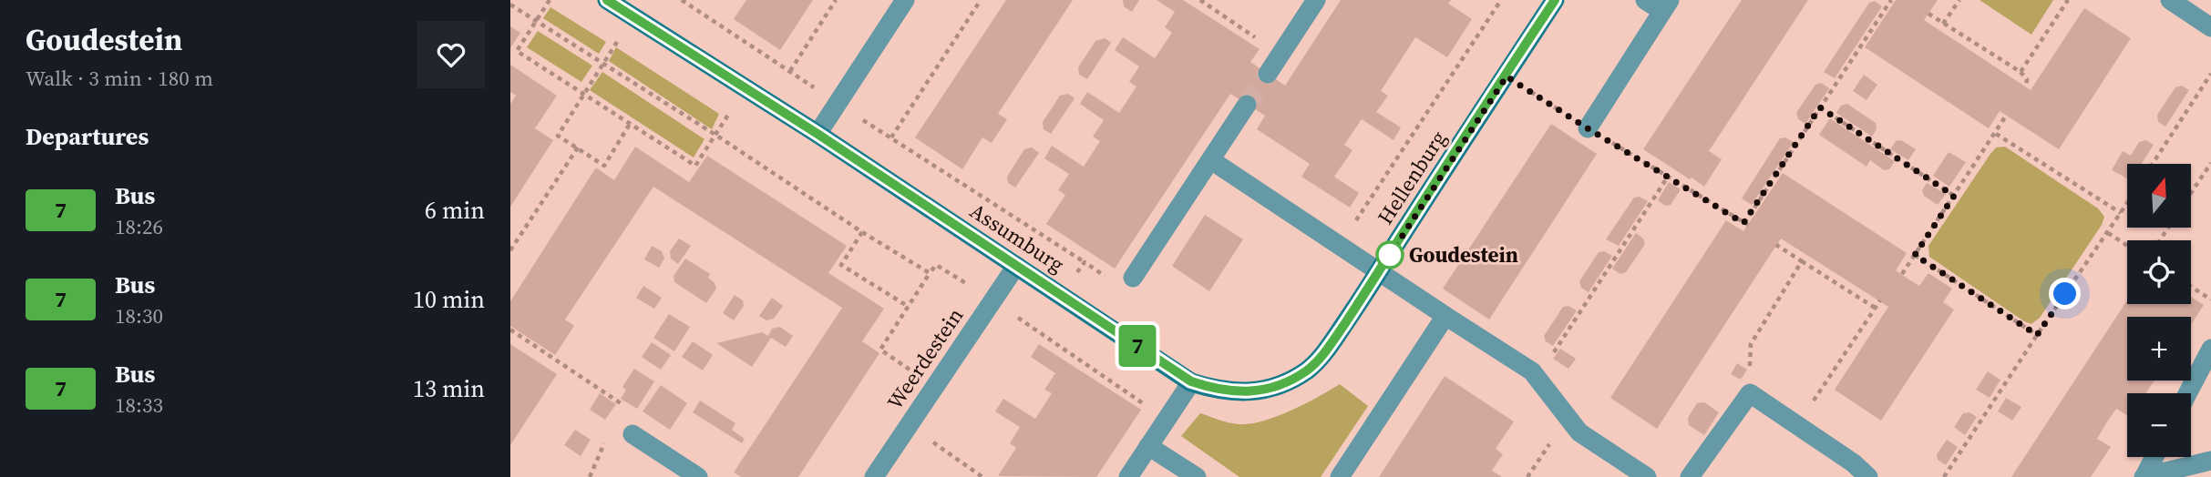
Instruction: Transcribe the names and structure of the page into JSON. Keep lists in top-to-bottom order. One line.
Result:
{"streets":{"street":["Hellenburg","Assumburg","Weerdestein"]},"crossings":[["Hellenburg","Assumburg"],["Assumburg","Weerdestein"]],"places":["Goudestein"],"lines":["bus line 7"],"north":"top","page":{"heading":[["Goudestein","Walk · 3 min · 180 m"],"Departures"],"on_map":"7","map_buttons":["+","−"],"list":[{"mark":"7","name":"Bus","note":"18:26","value":"6 min"},{"mark":"7","name":"Bus","note":"18:30","value":"10 min"},{"mark":"7","name":"Bus","note":"18:33","value":"13 min"}]}}
